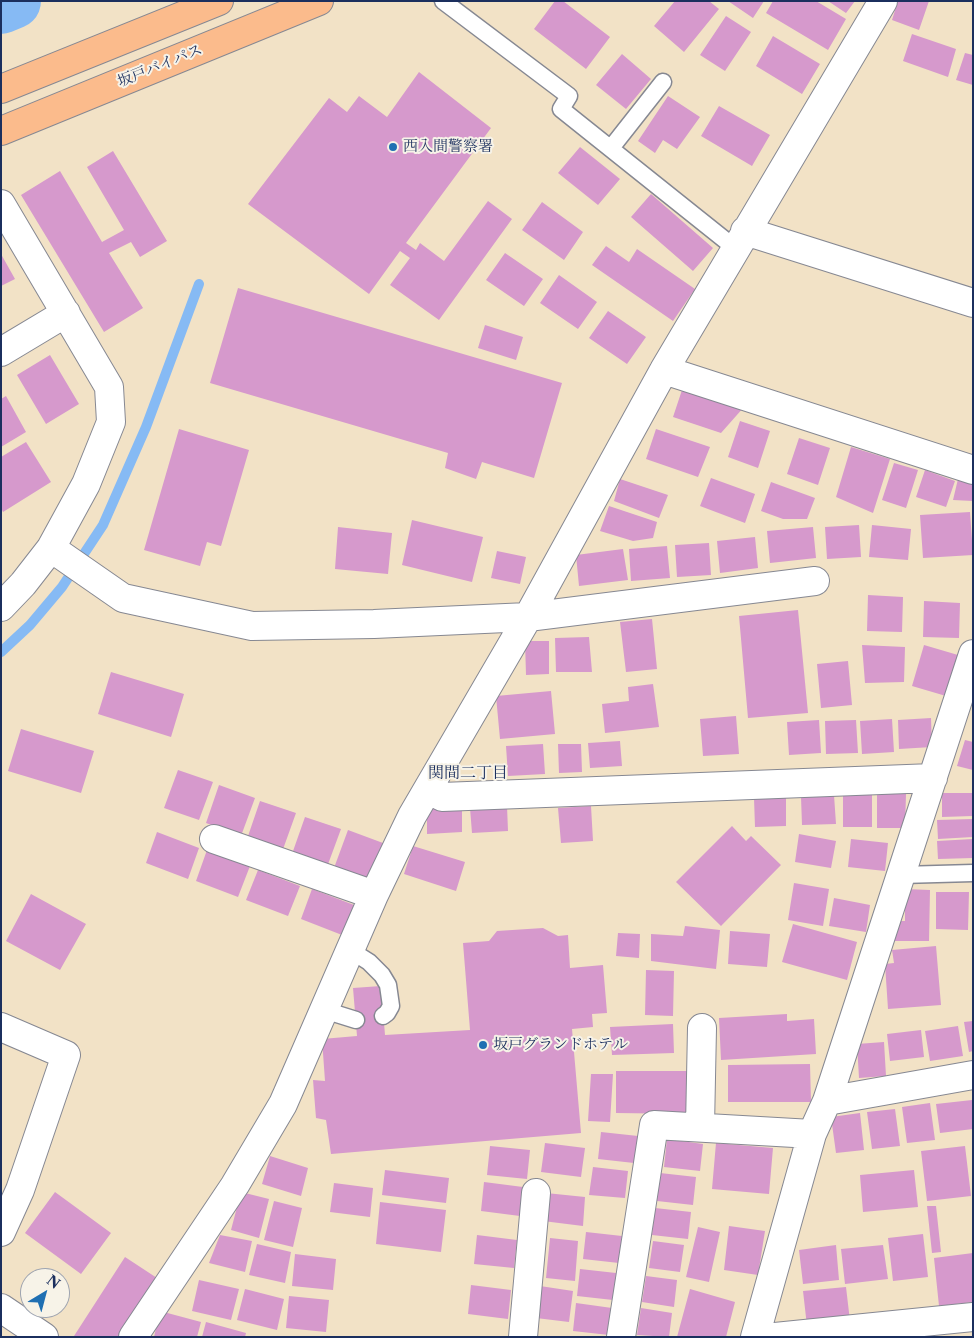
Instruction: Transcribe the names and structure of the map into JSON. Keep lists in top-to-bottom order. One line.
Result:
{"streets":{"highway":["坂戸バイパス"]},"districts":["関間二丁目"],"places":["西入間警察署","坂戸グランドホテル"],"north":"top right"}
